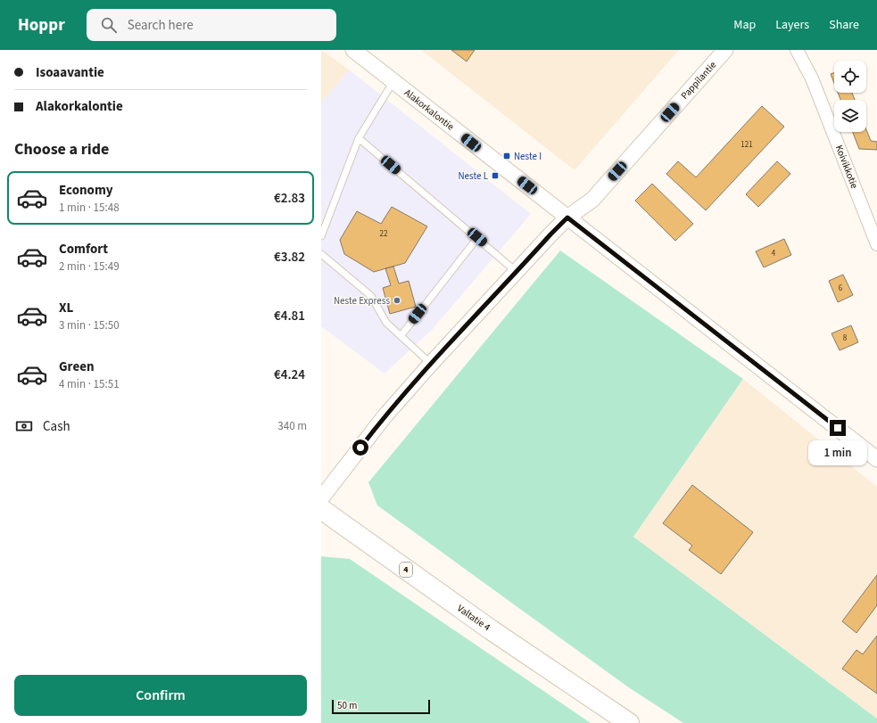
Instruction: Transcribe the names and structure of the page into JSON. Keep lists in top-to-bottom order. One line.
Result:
{"streets":{"highway":["4","Valtatie 4"],"street":["Pappilantie","Alakorkalontie","Koivikkotie"]},"crossings":[["Pappilantie","Alakorkalontie"]],"places":{"transit":["Neste I","Neste L"],"other":["Neste Express"]},"house_numbers":["121","22","4","6","8"],"scale_bar":"50 m","page":{"header":"Hoppr","search":"Search here","nav":["Map","Layers","Share"],"banner":["Isoaavantie","Alakorkalontie"],"heading":"Choose a ride","list":[{"name":"Economy","note":"1 min · 15:48","value":"€2.83"},{"name":"Comfort","note":"2 min · 15:49","value":"€3.82"},{"name":"XL","note":"3 min · 15:50","value":"€4.81"},{"name":"Green","note":"4 min · 15:51","value":"€4.24"}],"pay":["Cash","340 m"],"bubble":"1 min","buttons":"Confirm","scale":"50 m"}}
